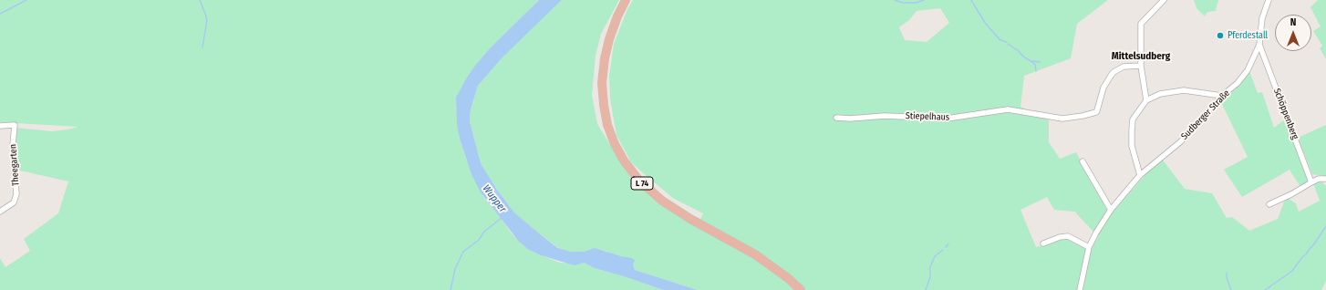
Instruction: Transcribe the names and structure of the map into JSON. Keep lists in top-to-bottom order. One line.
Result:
{"streets":{"main road":["L 74"],"street":["Schöppenberg","Sudberger Straße","Stiepelhaus","Theegarten"]},"crossings":[["Schöppenberg","Sudberger Straße"]],"districts":["Mittelsudberg"],"water":["Wupper"],"places":["Pferdestall"],"north":"top"}
